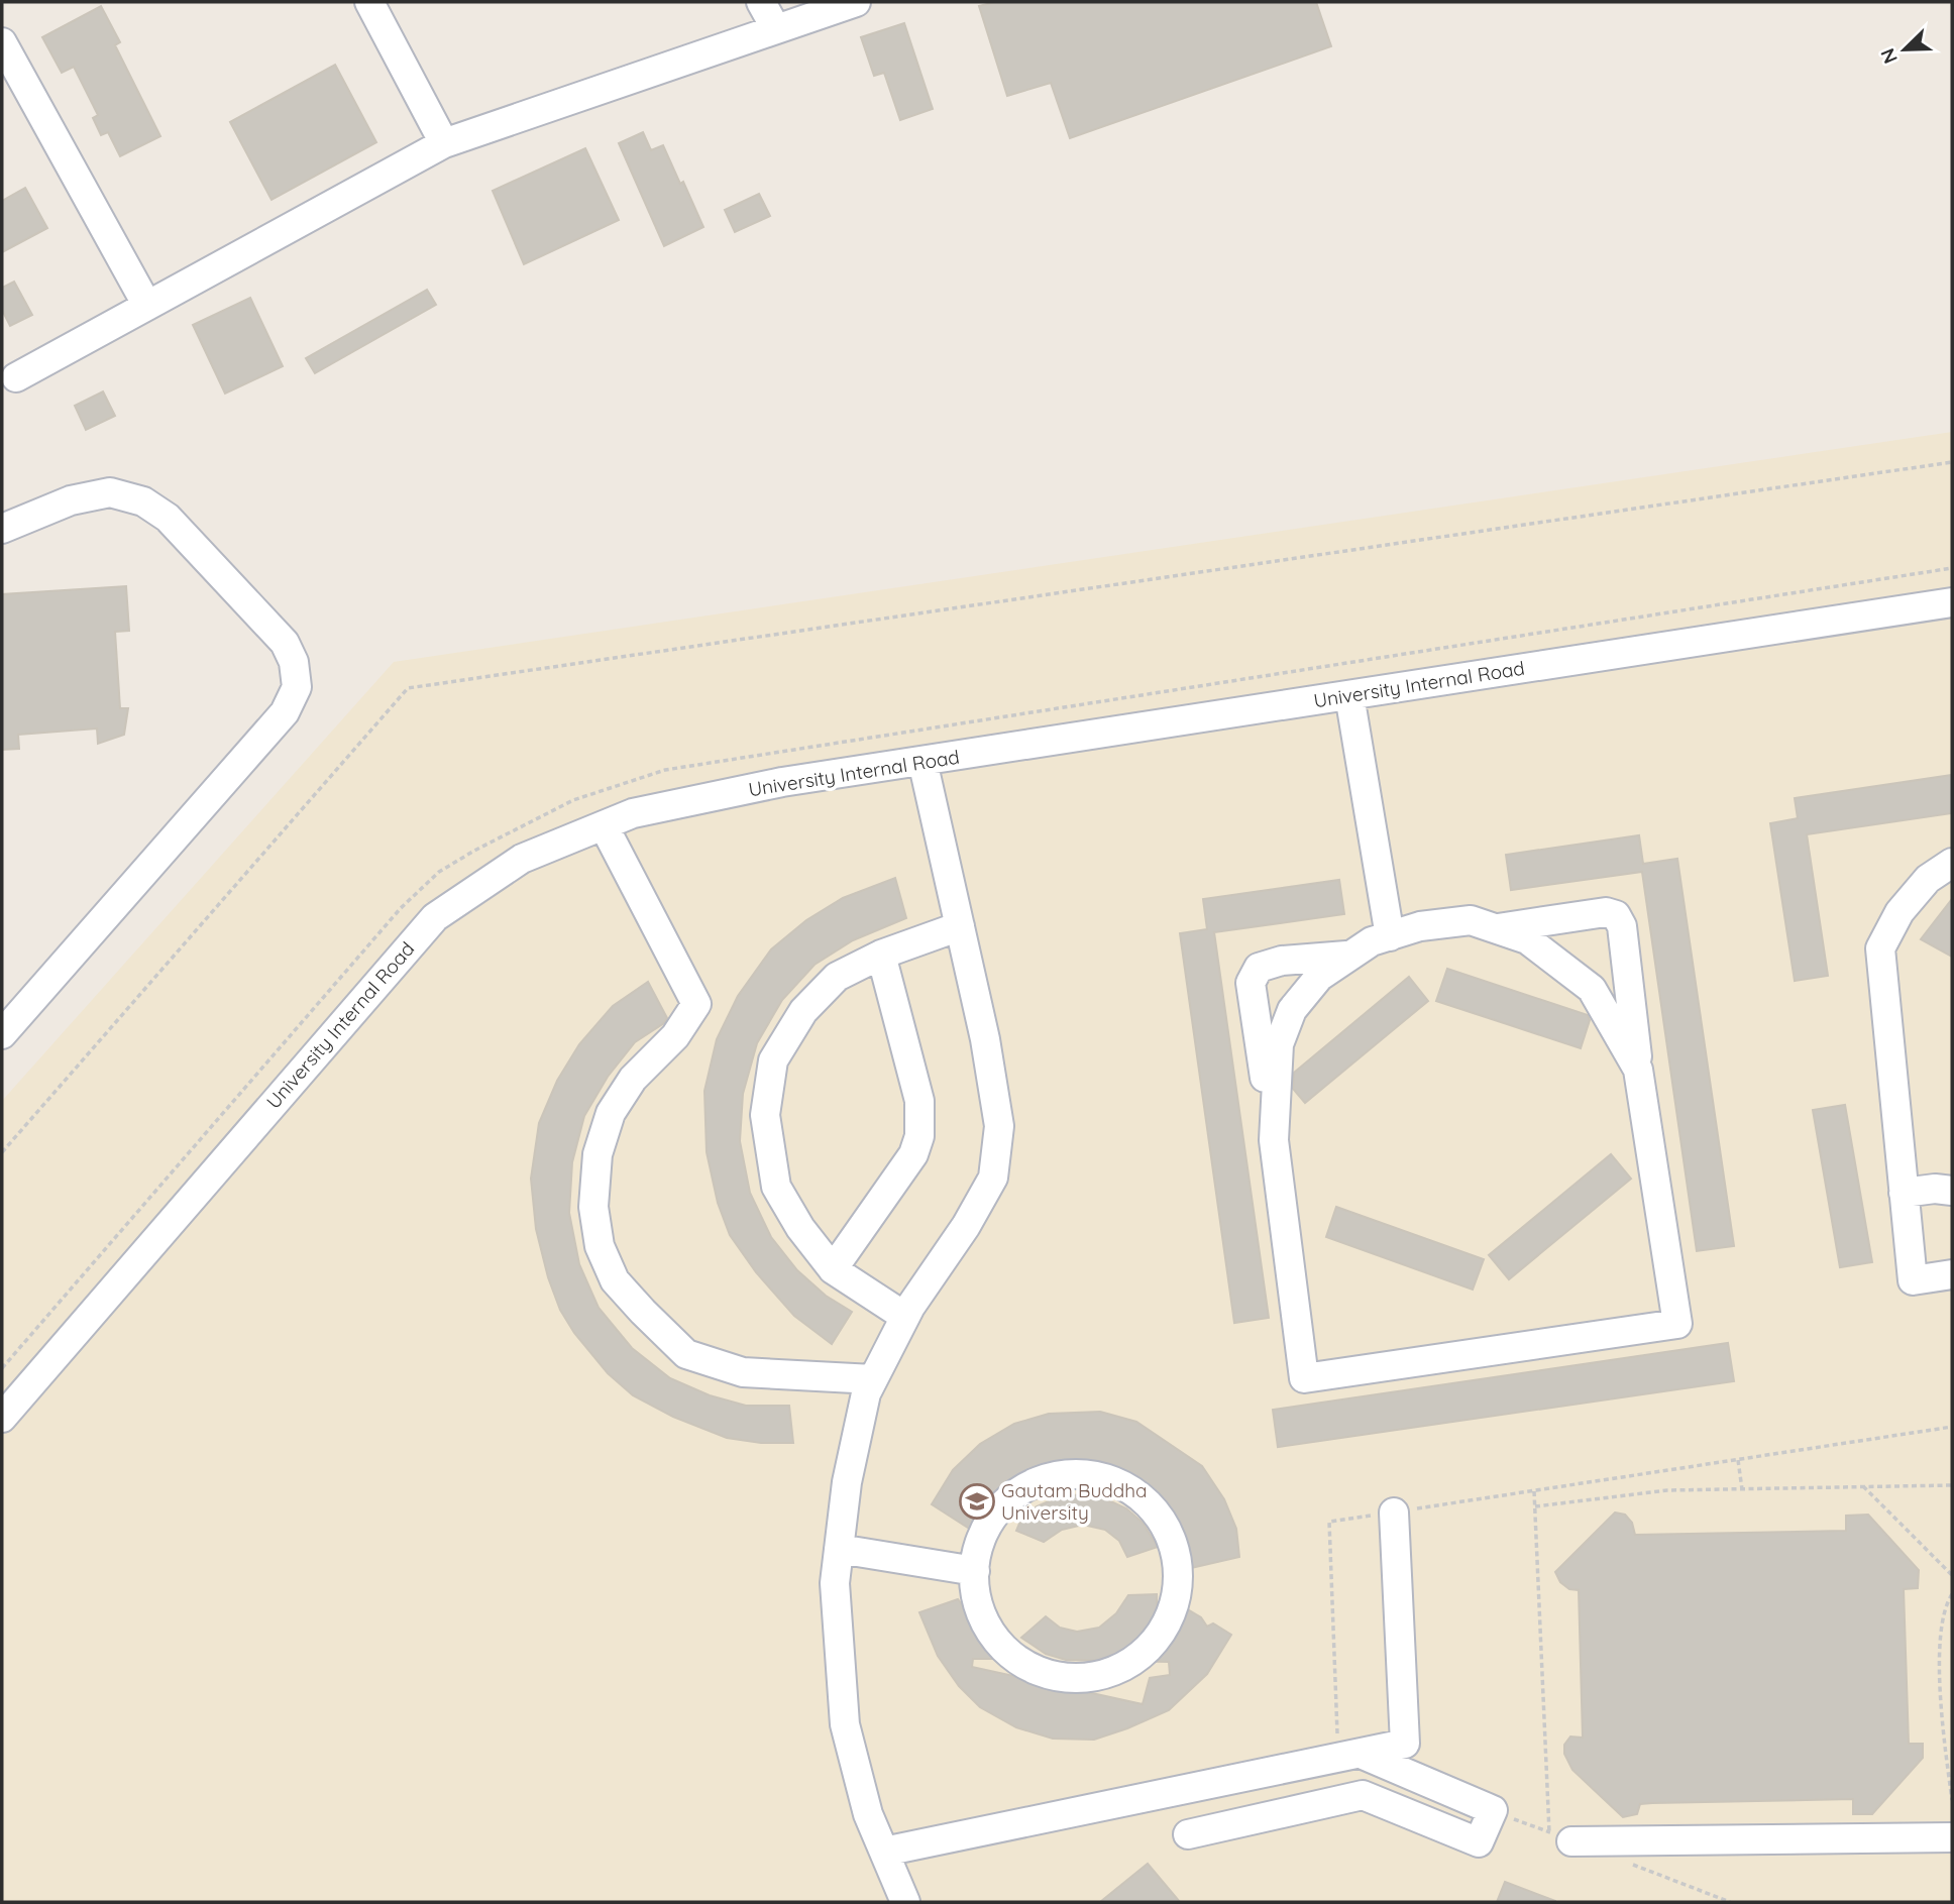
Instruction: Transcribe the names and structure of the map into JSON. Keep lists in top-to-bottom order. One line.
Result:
{"streets":{"street":["University Internal Road"]},"places":{"school or university":["Gautam Buddha University"]},"north":"bottom left"}
